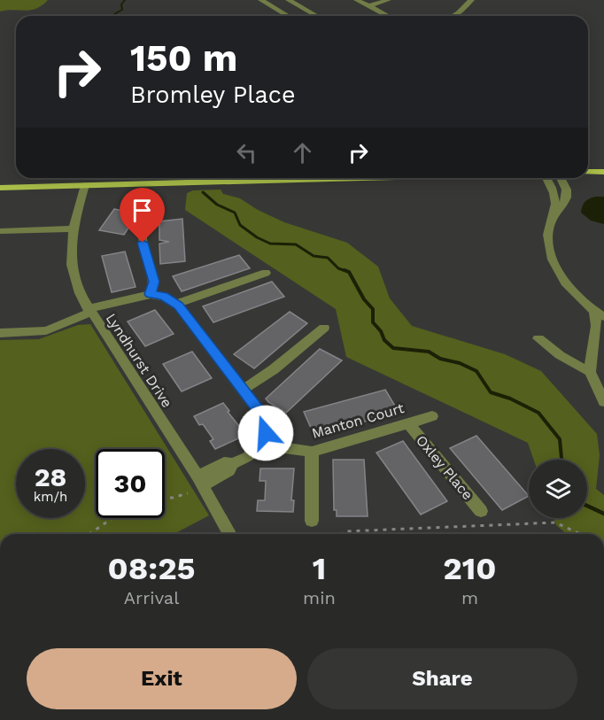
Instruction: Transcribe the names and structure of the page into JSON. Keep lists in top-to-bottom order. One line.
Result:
{"streets":{"street":["Lyndhurst Drive","Manton Court","Oxley Place"]},"crossings":[["Manton Court","Oxley Place"]],"page":{"turn":["150 m","Bromley Place"],"speed":"28 km/h","limit":"30","eta":["08:25","Arrival","1","min","210","m"],"buttons":["Exit","Share"]}}
